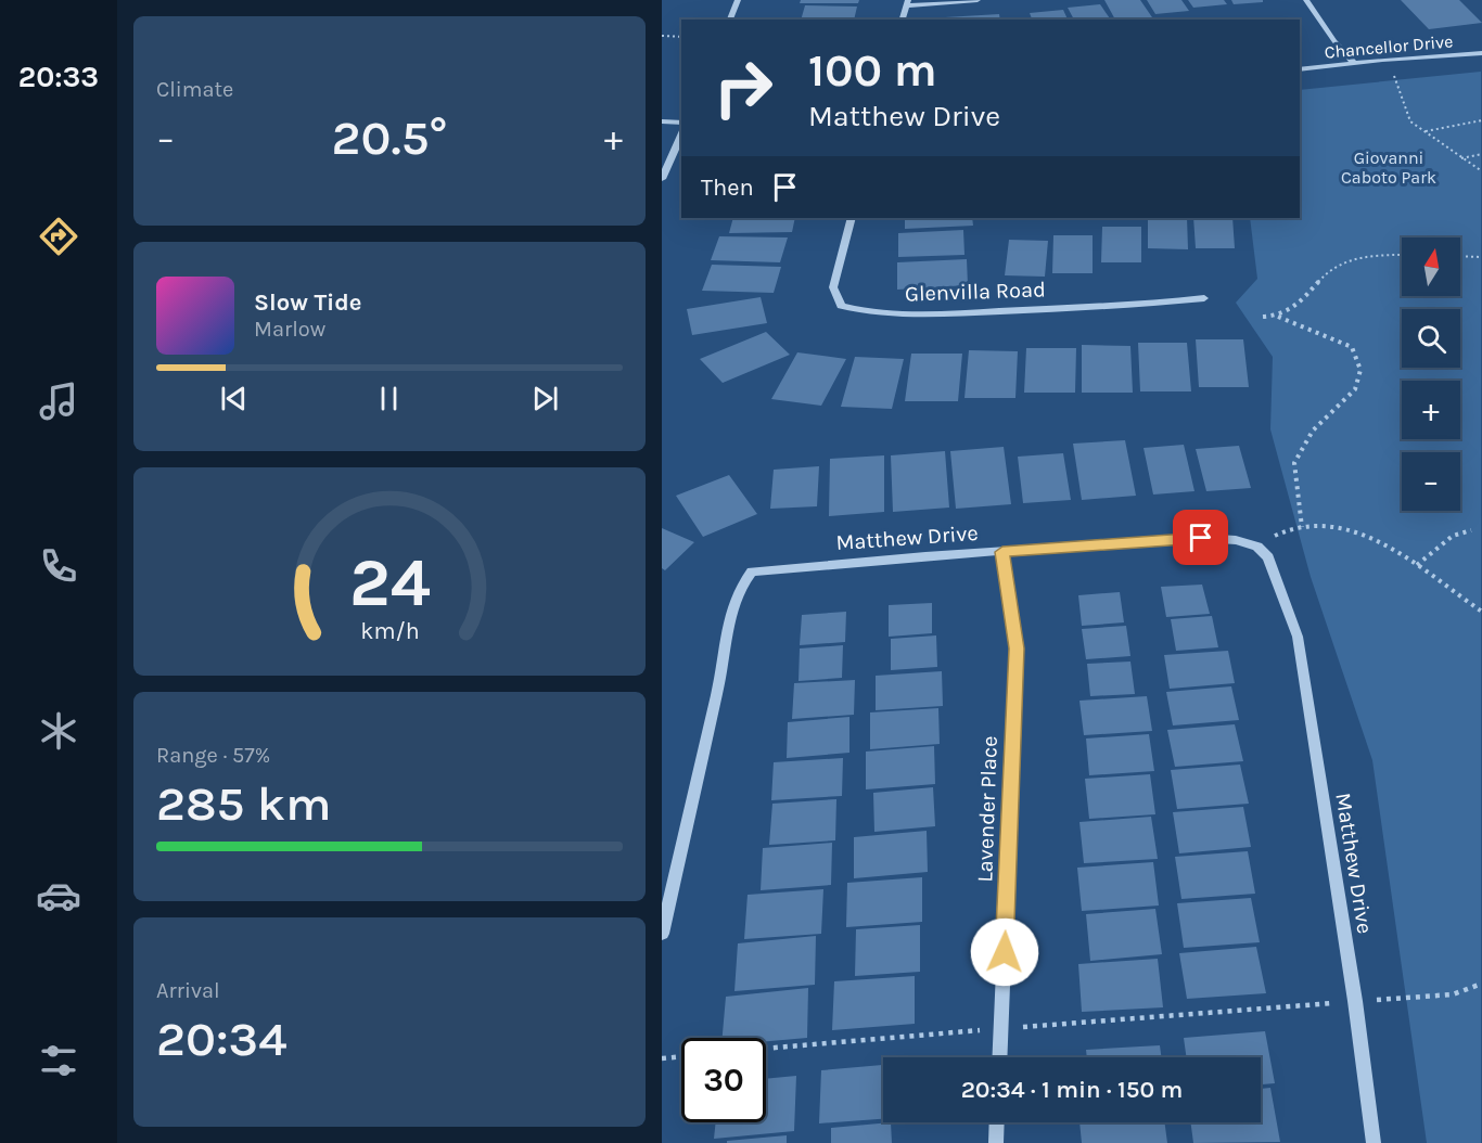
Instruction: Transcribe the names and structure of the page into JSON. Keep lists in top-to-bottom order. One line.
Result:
{"streets":{"street":["Chancellor Drive","Glenvilla Road","Matthew Drive","Lavender Place"]},"crossings":[["Matthew Drive","Lavender Place"]],"parks":["Giovanni Caboto Park"],"north":"top","page":{"tabs":"20:33","tile":["Climate",["Range · 57%","285 km"],["Arrival","20:34"]],"turn":["100 m","Matthew Drive"],"heat":["−","20.5°","+"],"then":"Then","map_buttons":["+","−"],"song":["Slow Tide","Marlow"],"limit":"30","trip":"20:34 · 1 min · 150 m","gauge":["24","km/h"]}}
